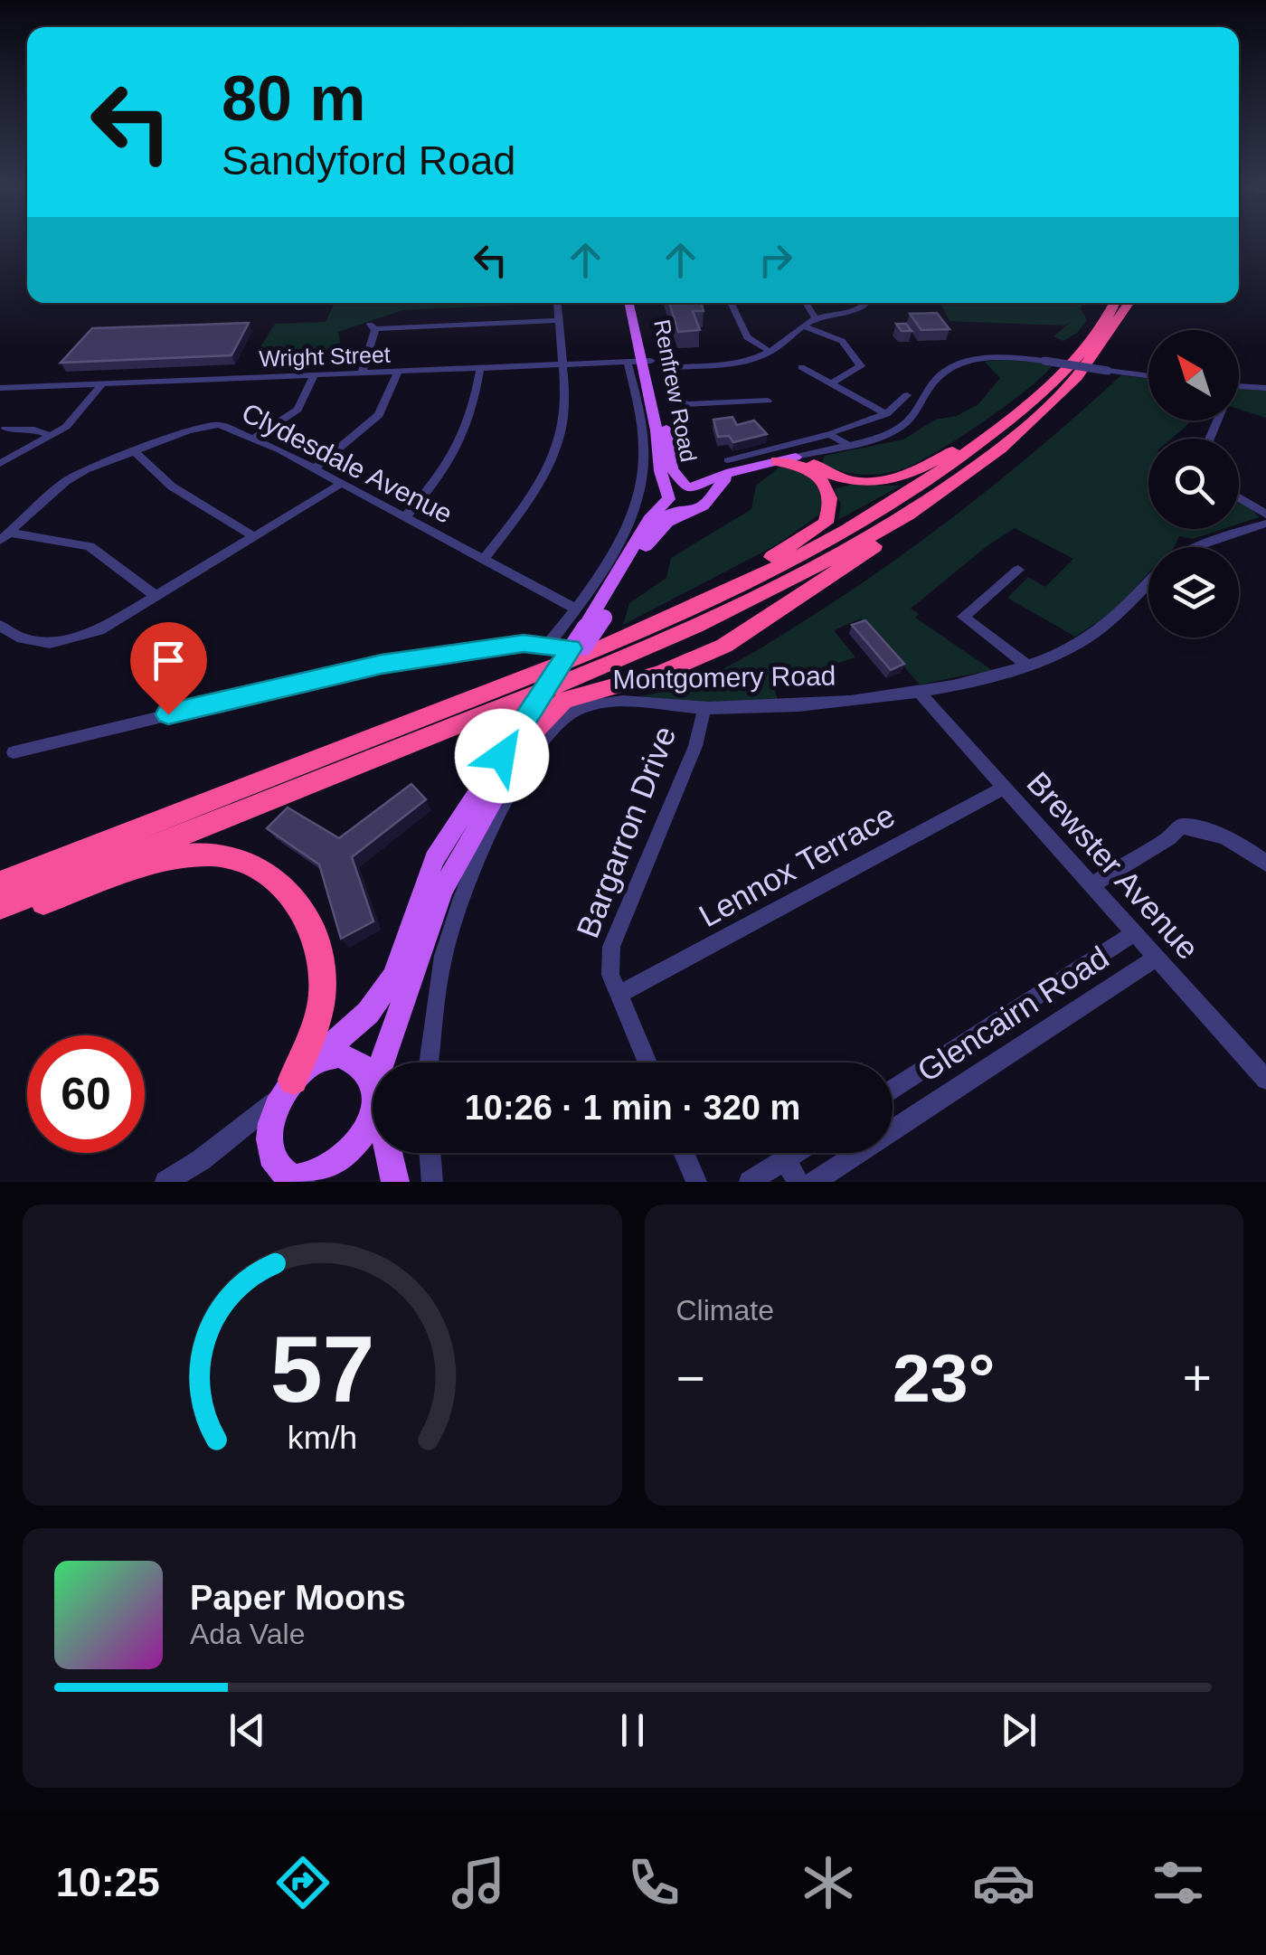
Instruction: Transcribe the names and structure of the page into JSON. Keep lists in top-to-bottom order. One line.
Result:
{"streets":{"main road":["Renfrew Road"],"street":["Wright Street","Clydesdale Avenue","Montgomery Road","Bargarron Drive","Lennox Terrace","Brewster Avenue","Glencairn Road"]},"crossings":[["Wright Street","Renfrew Road"],["Renfrew Road","Clydesdale Avenue"],["Montgomery Road","Bargarron Drive"],["Montgomery Road","Brewster Avenue"],["Bargarron Drive","Lennox Terrace"],["Lennox Terrace","Brewster Avenue"],["Brewster Avenue","Glencairn Road"]],"north":"top left","page":{"turn":["80 m","Sandyford Road"],"limit":"60","trip":"10:26 · 1 min · 320 m","tile":"Climate","heat":["−","23°","+"],"song":["Paper Moons","Ada Vale"],"tabs":"10:25","gauge":["57","km/h"]}}
